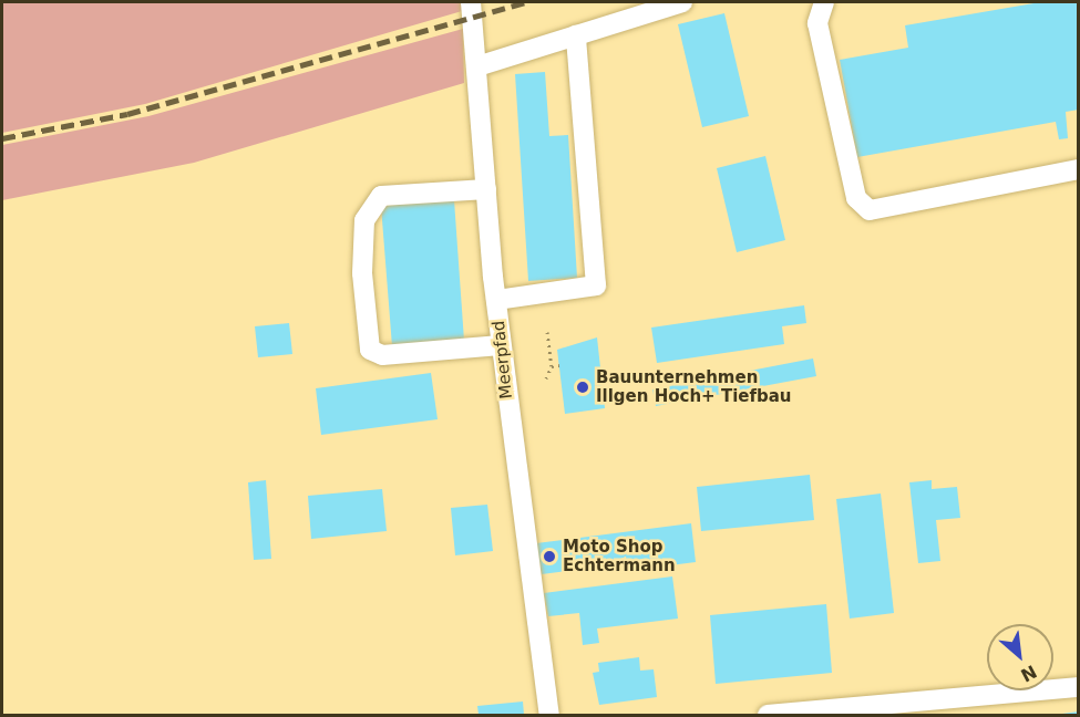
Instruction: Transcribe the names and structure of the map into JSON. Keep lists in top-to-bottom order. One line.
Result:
{"streets":{"street":["Meerpfad"]},"places":["Bauunternehmen Illgen Hoch+ Tiefbau","Moto Shop Echtermann"],"north":"bottom right"}
